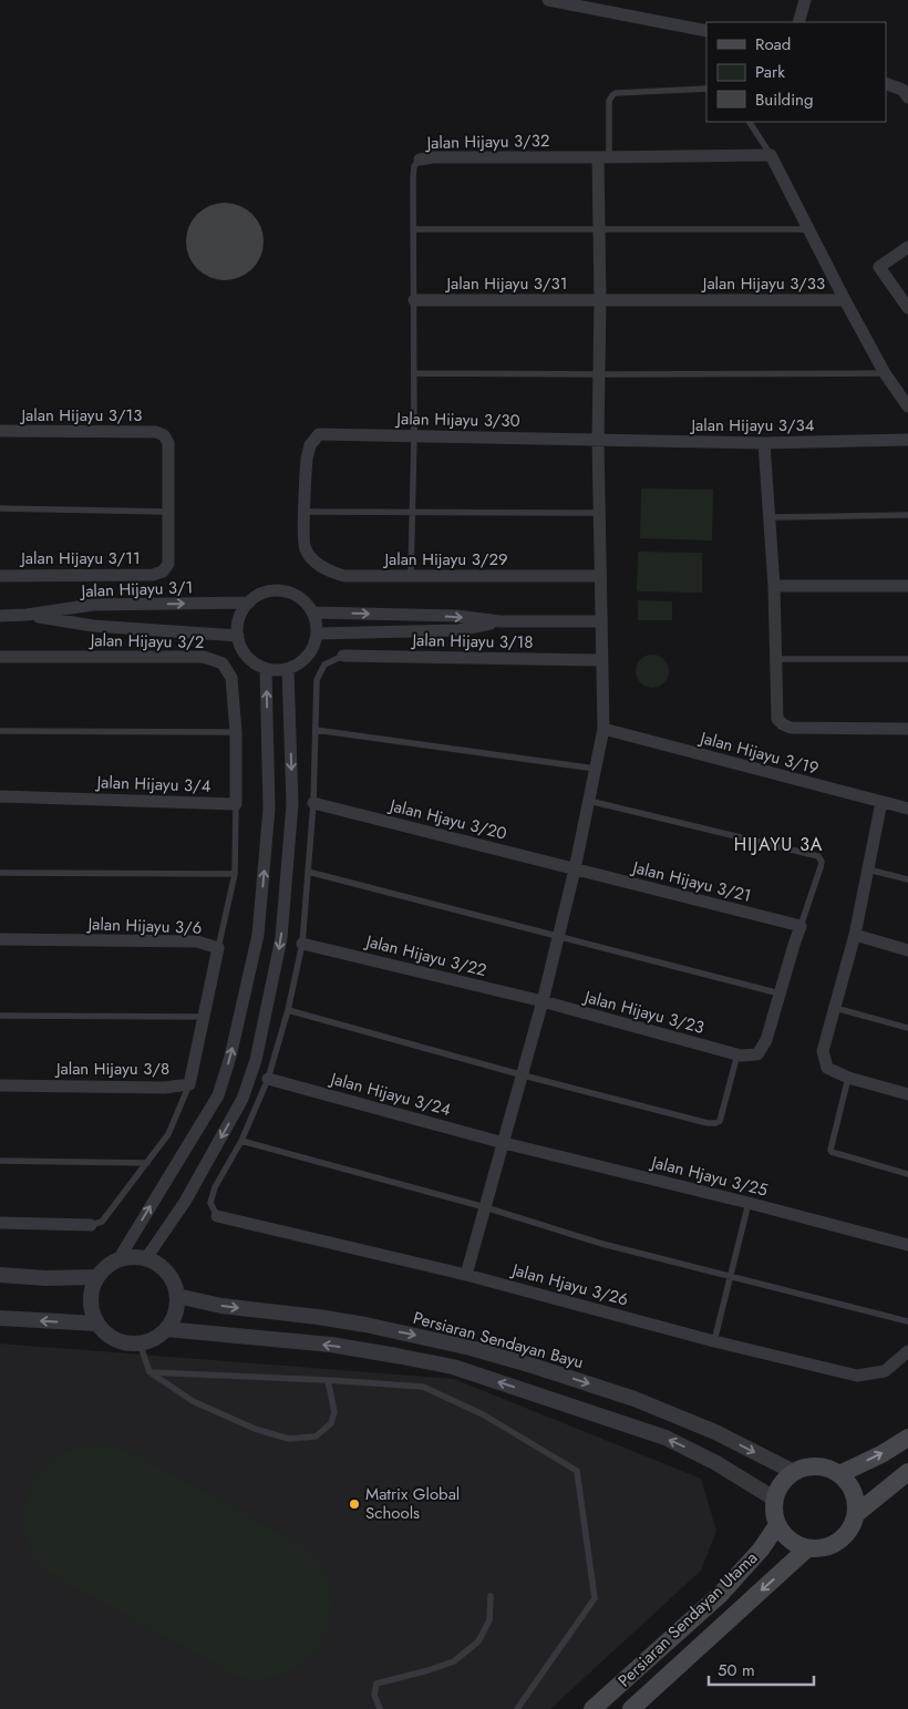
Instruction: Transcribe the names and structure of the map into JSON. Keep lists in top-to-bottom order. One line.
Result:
{"streets":{"main road":["Persiaran Sendayan Utama"],"street":["Jalan Hijayu 3/32","Jalan Hijayu 3/31","Jalan Hijayu 3/33","Jalan Hijayu 3/13","Jalan Hijayu 3/30","Jalan Hijayu 3/34","Jalan Hijayu 3/11","Jalan Hijayu 3/29","Jalan Hijayu 3/1","Jalan Hijayu 3/2","Jalan Hijayu 3/18","Jalan Hijayu 3/19","Jalan Hijayu 3/4","Jalan Hjayu 3/20","Jalan Hijayu 3/21","Jalan Hijayu 3/6","Jalan Hijayu 3/22","Jalan Hijayu 3/23","Jalan Hijayu 3/8","Jalan Hijayu 3/24","Jalan Hjayu 3/25","Jalan Hjayu 3/26","Persiaran Sendayan Bayu"]},"crossings":[["Jalan Hijayu 3/32","Jalan Hijayu 3/31"],["Jalan Hijayu 3/32","Jalan Hijayu 3/30"],["Jalan Hijayu 3/32","Jalan Hijayu 3/29"],["Jalan Hijayu 3/31","Jalan Hijayu 3/33"],["Jalan Hijayu 3/13","Jalan Hijayu 3/11"],["Jalan Hijayu 3/30","Jalan Hijayu 3/34"],["Jalan Hijayu 3/30","Jalan Hijayu 3/29"],["Jalan Hijayu 3/2","Jalan Hijayu 3/4"],["Jalan Hjayu 3/20","Jalan Hijayu 3/21"],["Jalan Hijayu 3/6","Jalan Hijayu 3/8"],["Jalan Hijayu 3/22","Jalan Hijayu 3/23"],["Jalan Hijayu 3/24","Jalan Hjayu 3/25"],["Persiaran Sendayan Bayu","Persiaran Sendayan Utama"]],"districts":["HIJAYU 3A"],"places":["Matrix Global Schools"],"legend":["Road","Park","Building"],"scale_bar":"50 m"}
